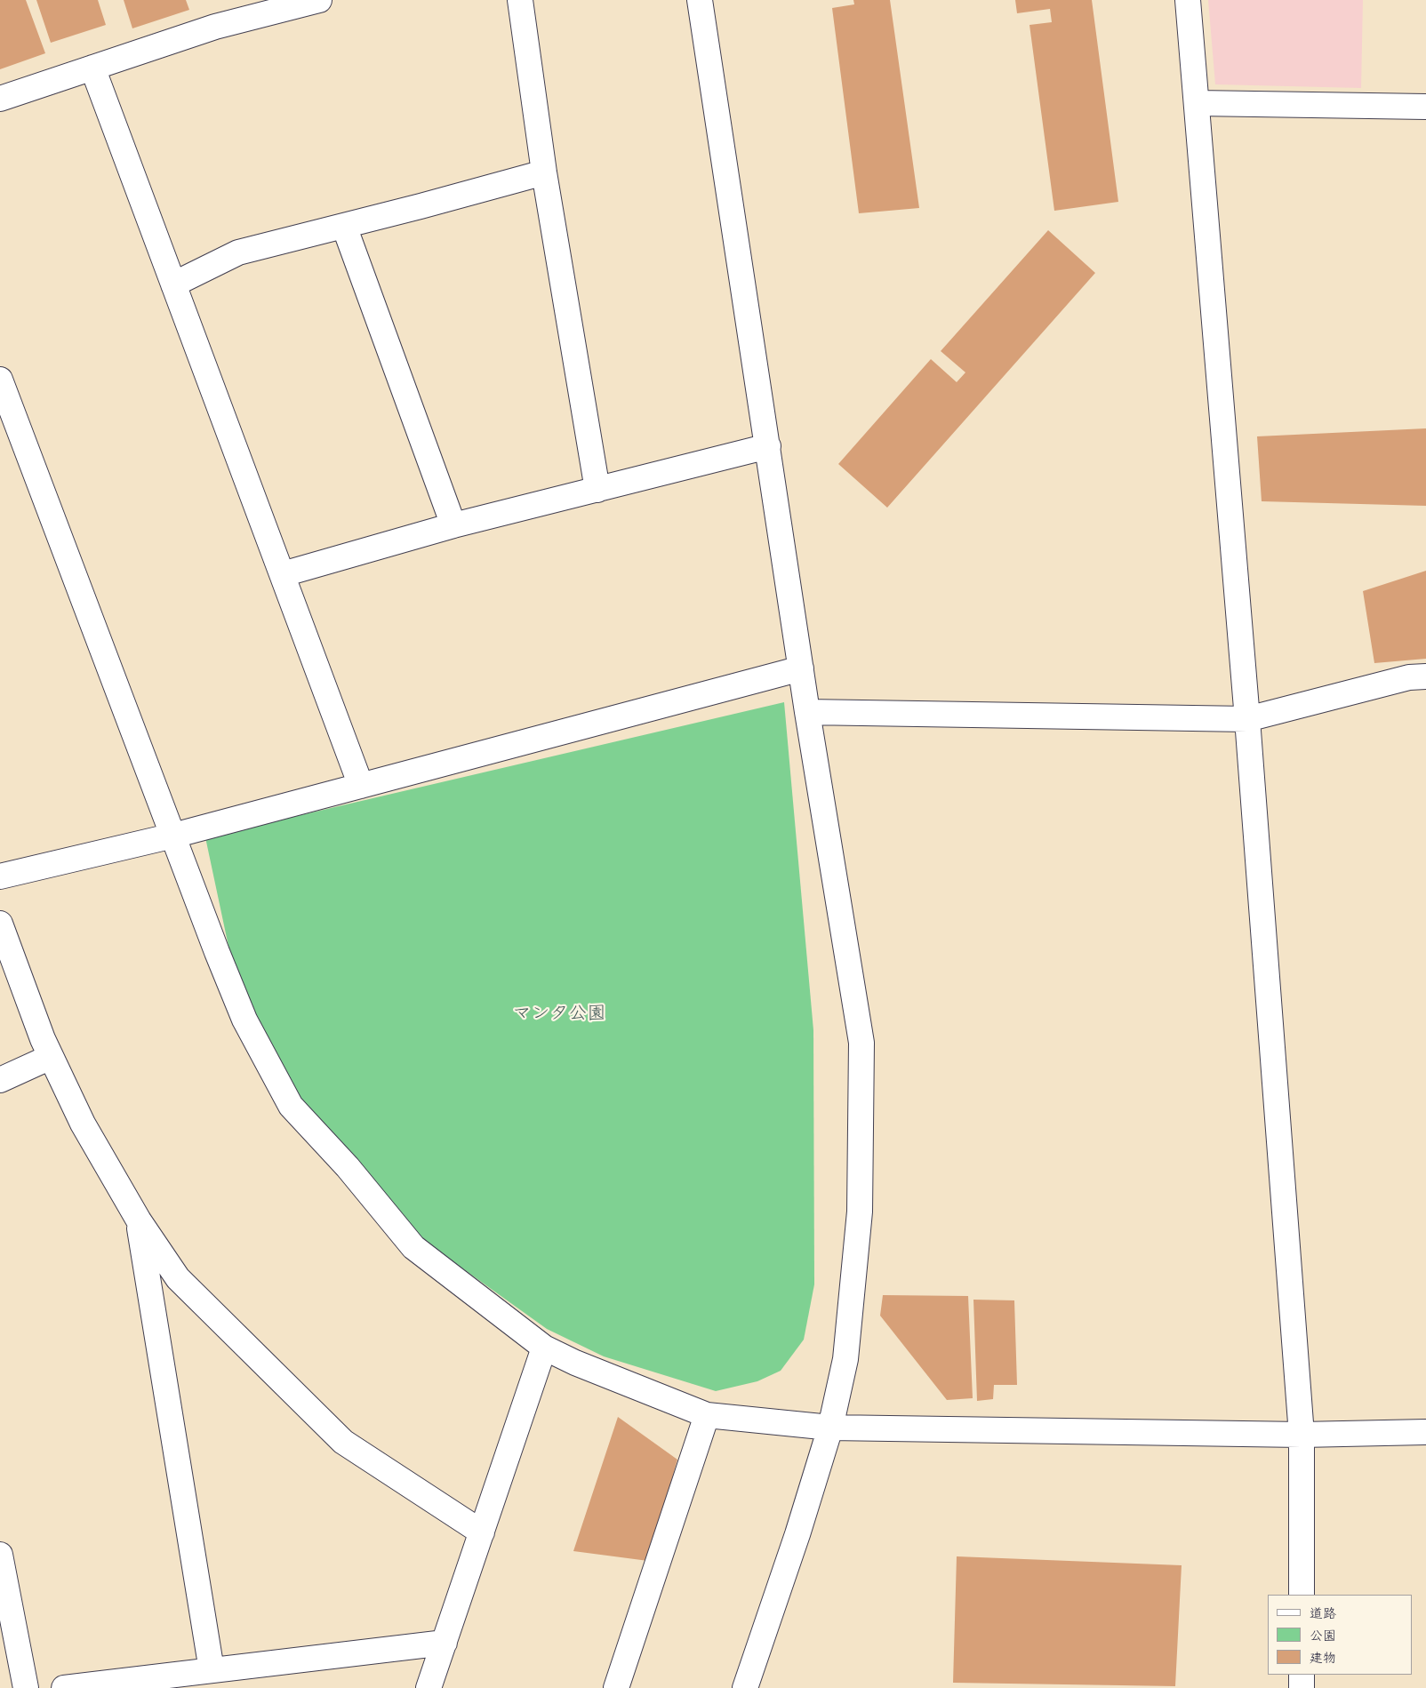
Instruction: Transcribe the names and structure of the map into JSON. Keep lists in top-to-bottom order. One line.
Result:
{"parks":["マンタ公園"],"legend":["道路","公園","建物"]}
